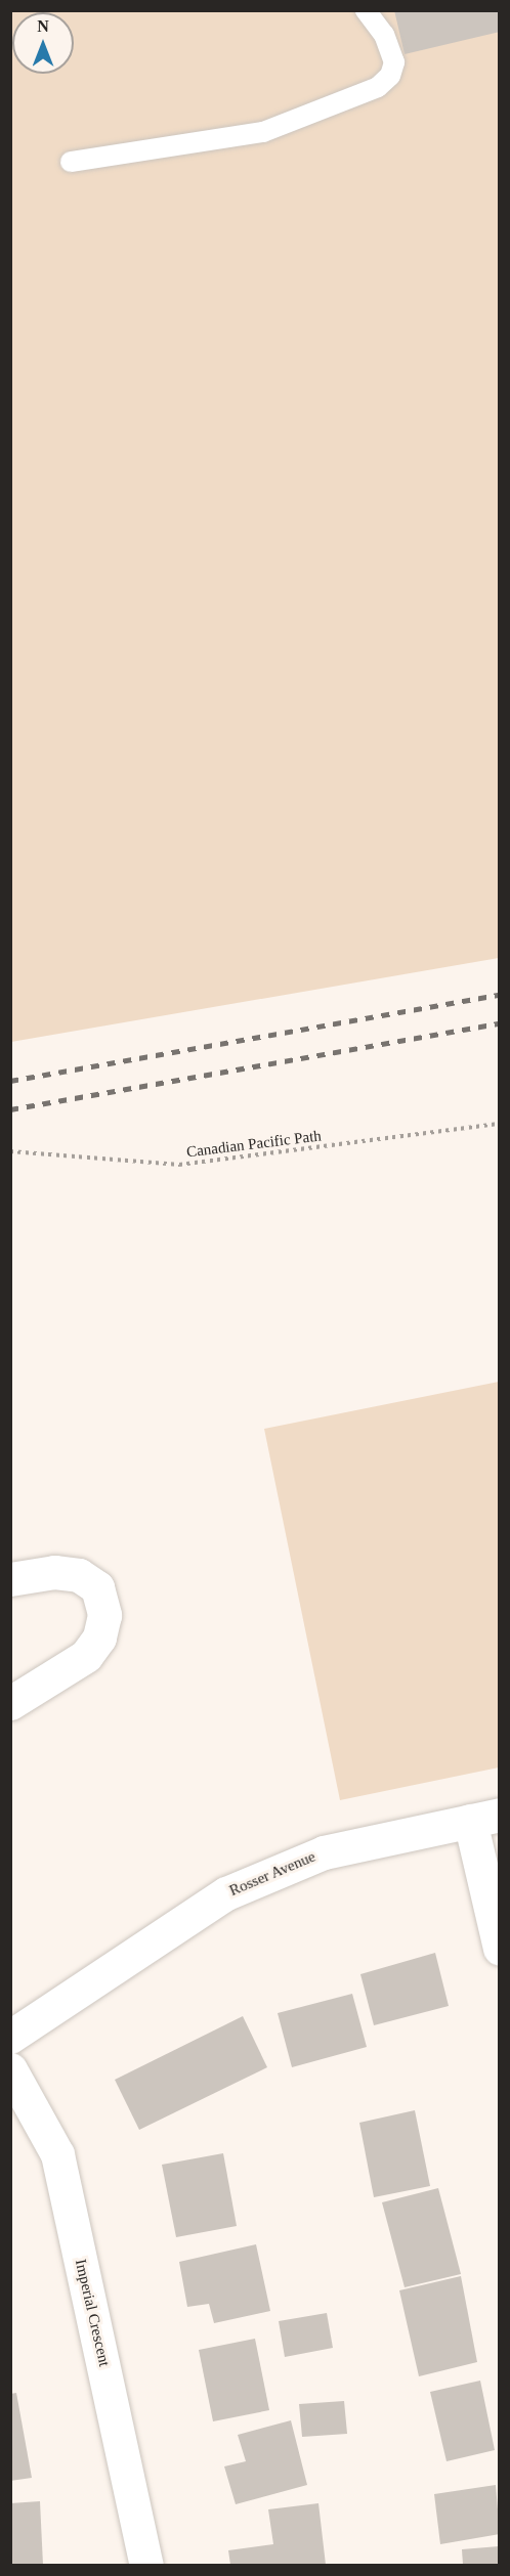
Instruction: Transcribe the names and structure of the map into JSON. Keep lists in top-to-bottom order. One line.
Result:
{"streets":{"street":["Rosser Avenue","Imperial Crescent"],"path":["Canadian Pacific Path"]},"north":"top"}
